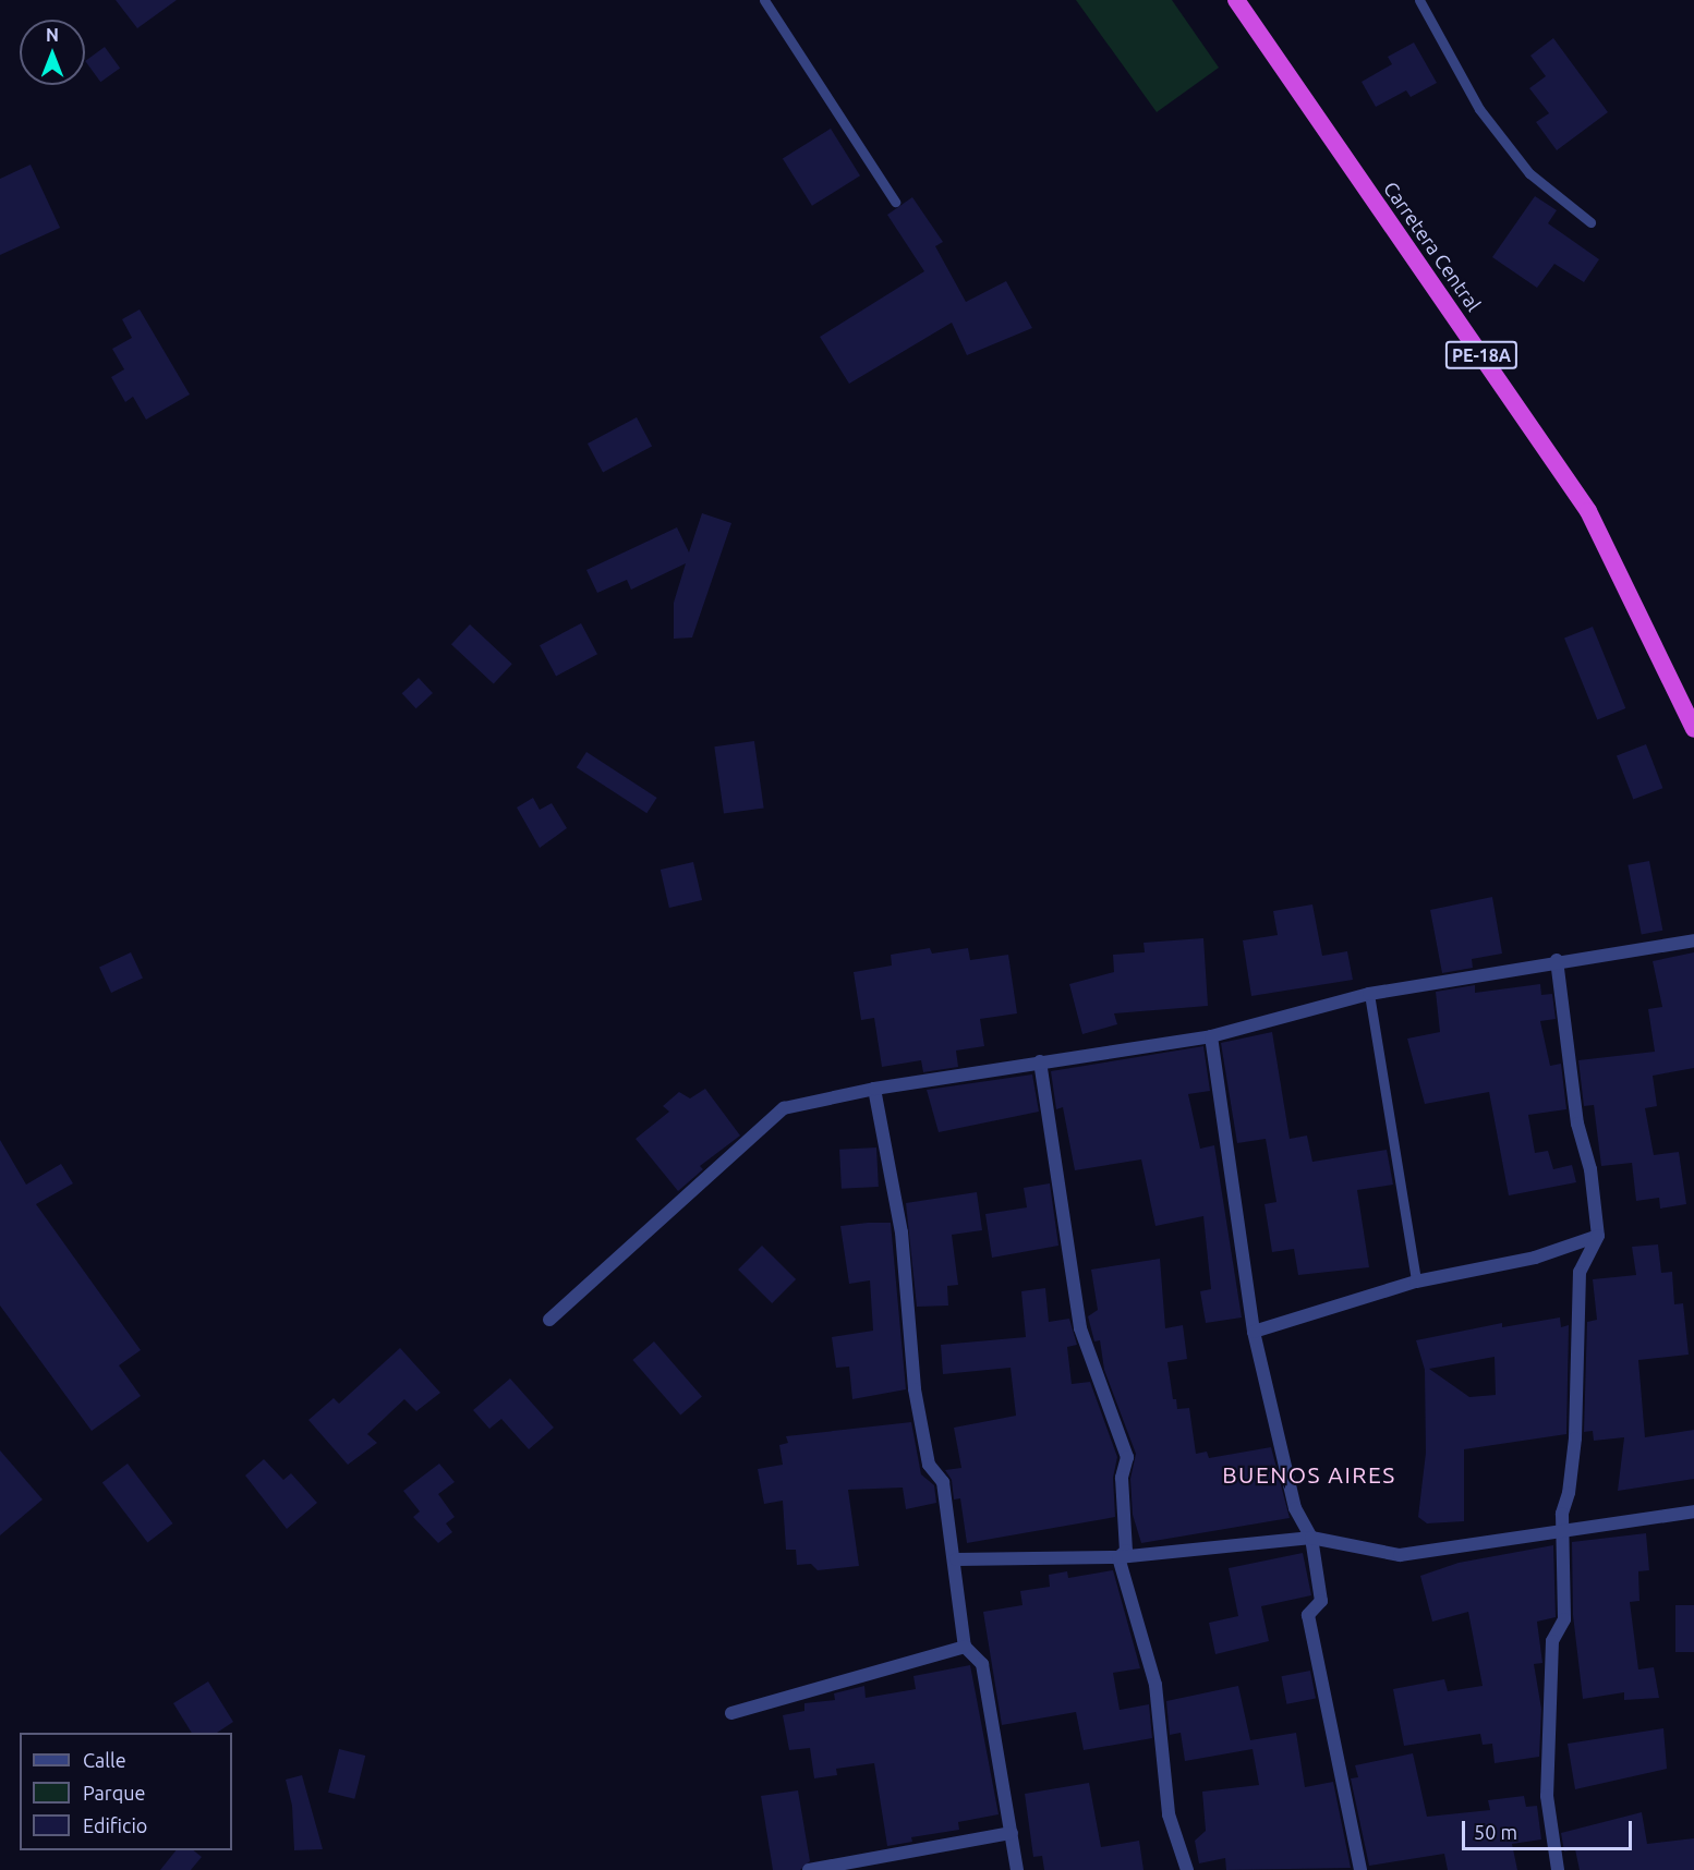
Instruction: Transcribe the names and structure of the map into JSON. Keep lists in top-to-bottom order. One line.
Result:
{"streets":{"highway":["Carretera Central","PE-18A"]},"districts":["BUENOS AIRES"],"legend":["Calle","Parque","Edificio"],"scale_bar":"50 m","north":"top"}
